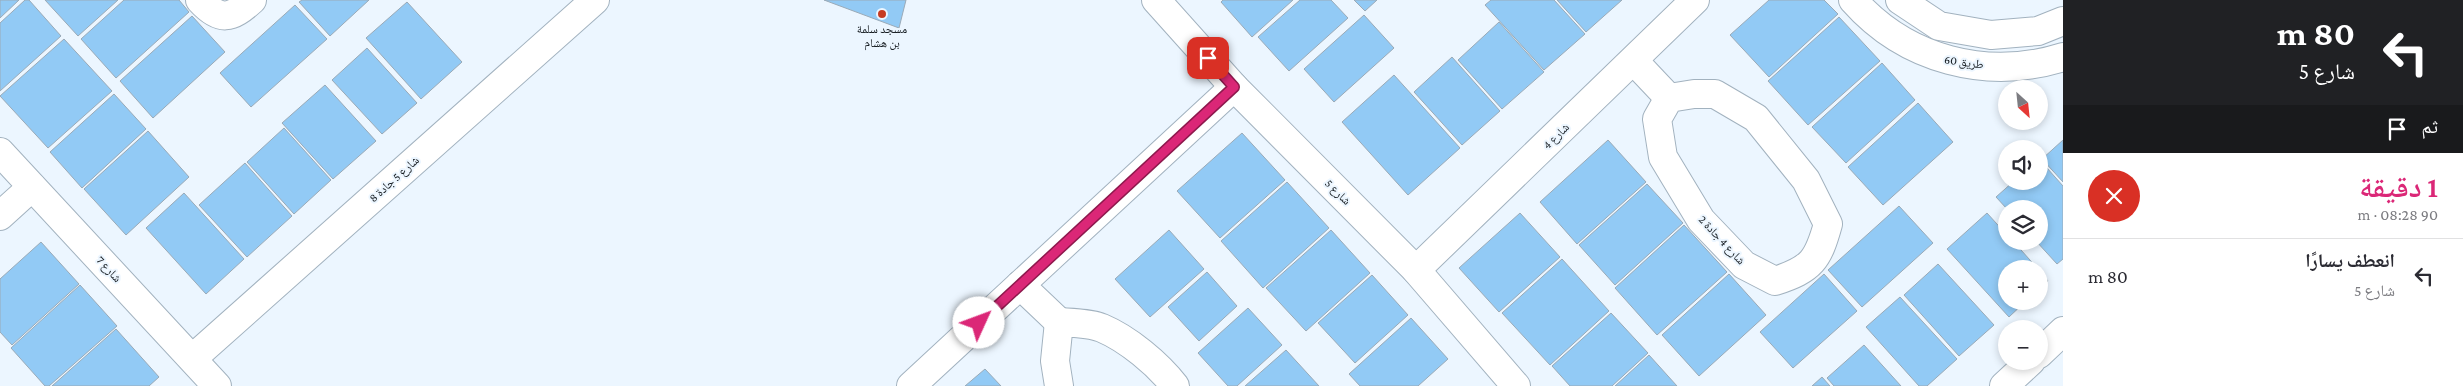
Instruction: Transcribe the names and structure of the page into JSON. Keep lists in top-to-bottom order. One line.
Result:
{"streets":{"street":["طريق 60","شارع 4","شارع 5 جادة 8","شارع 5","شارع 4 جادة 2","شارع 7"]},"crossings":[["شارع 4","شارع 5"],["شارع 5 جادة 8","شارع 7"]],"places":["مسجد سلمة بن هشام"],"north":"bottom right","page":{"turn":["80 m","شارع 5"],"map_buttons":["+","−"],"then":"ثم","heading":["1 دقيقة","90 m · 08:28"],"list":[{"name":"انعطف يسارًا","note":"شارع 5","value":"80 m"}]}}
